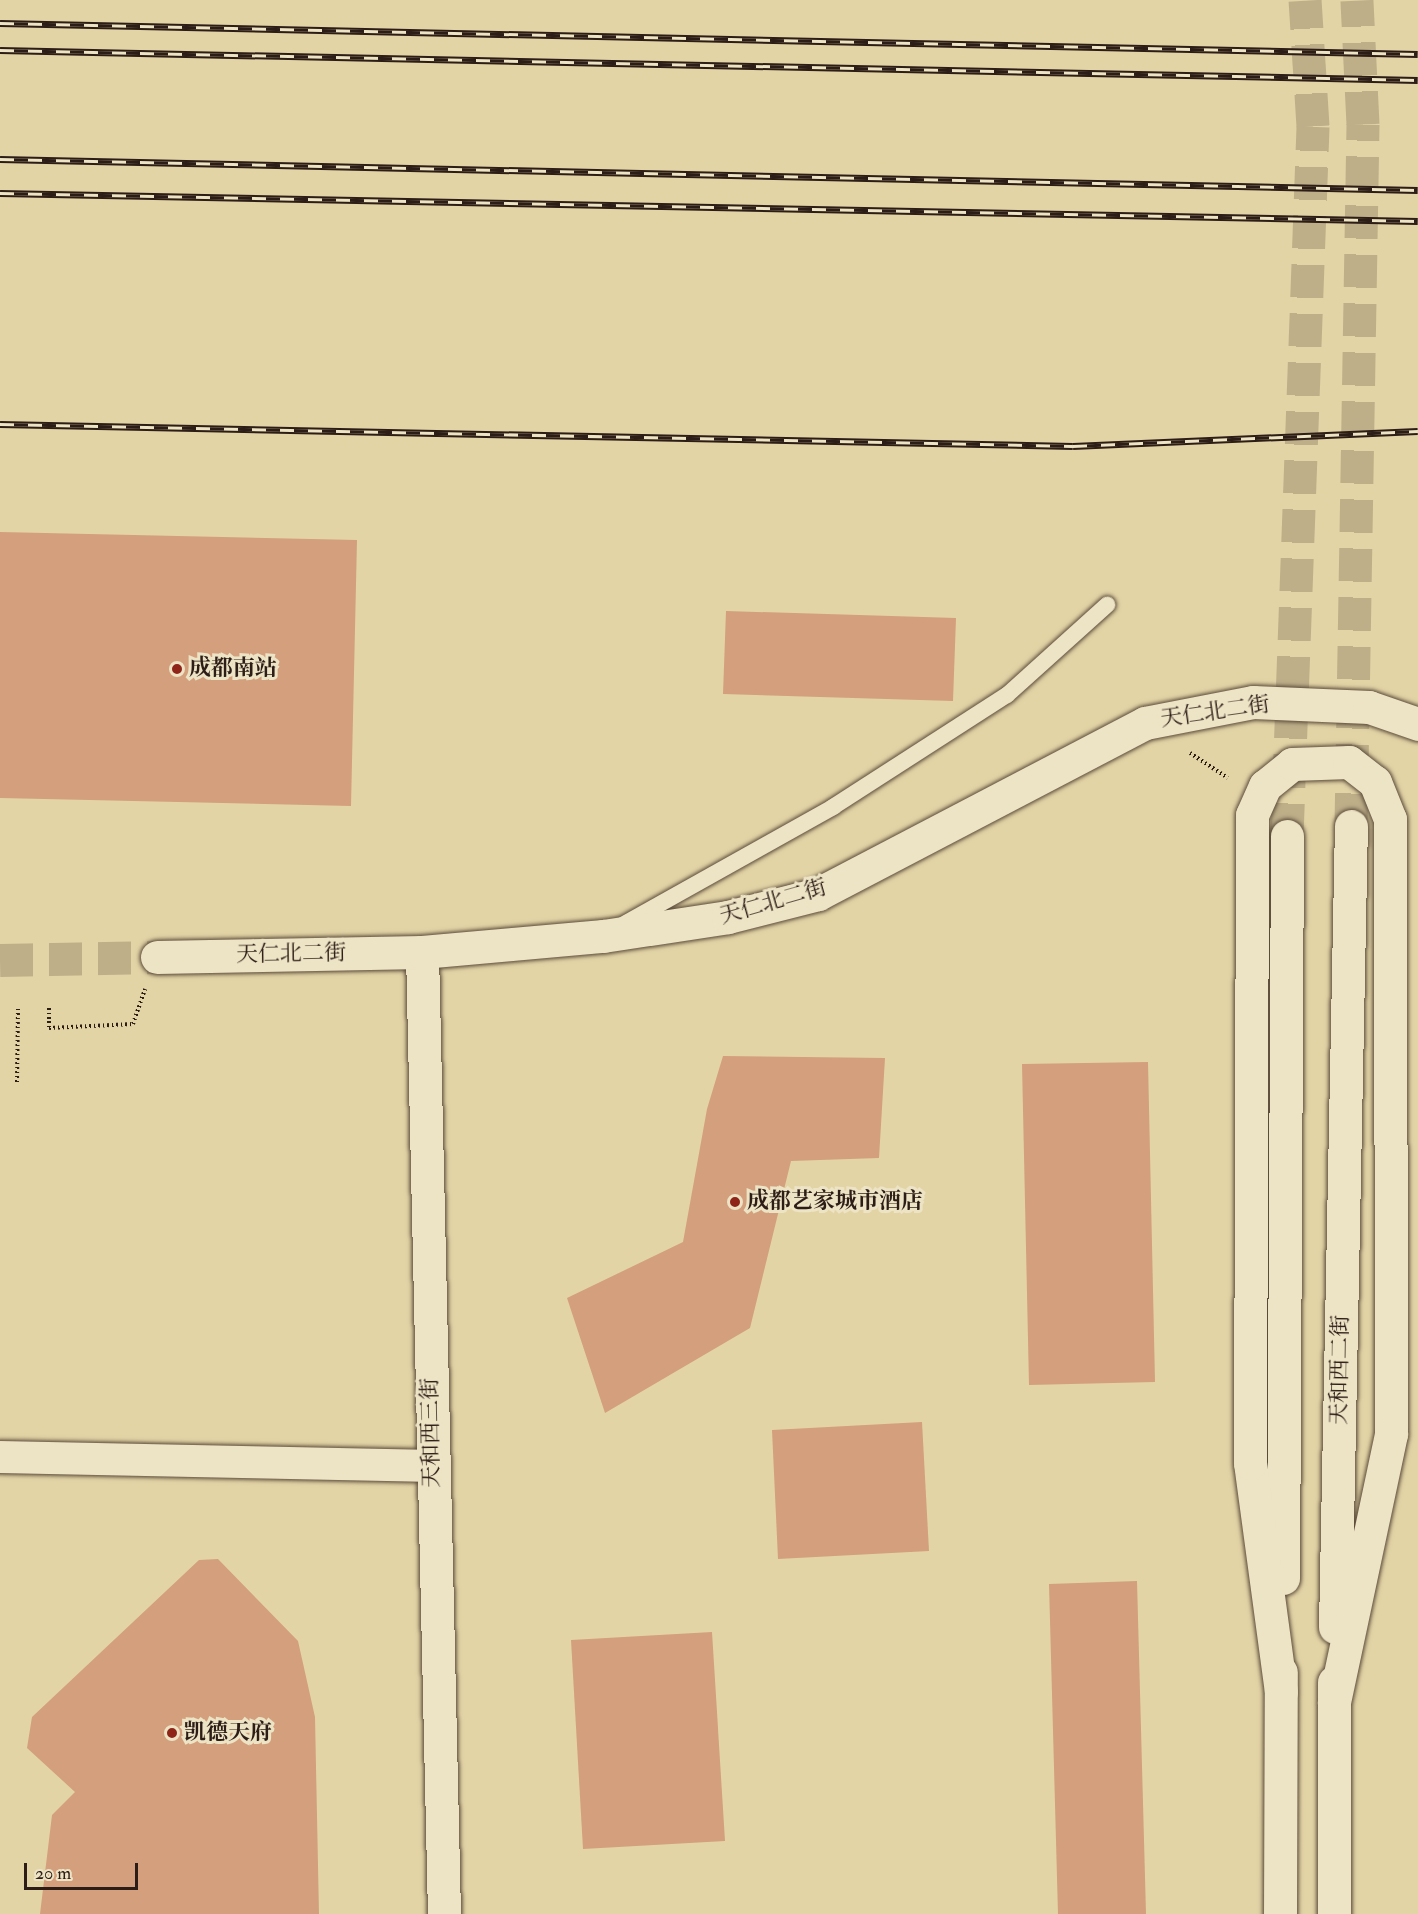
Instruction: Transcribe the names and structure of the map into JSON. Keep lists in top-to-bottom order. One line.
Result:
{"streets":{"street":["天仁北二街","天和西二街","天和西三街"]},"crossings":[["天仁北二街","天和西三街"]],"places":["成都南站","成都艺家城市酒店","凯德天府"],"scale_bar":"20 m"}
